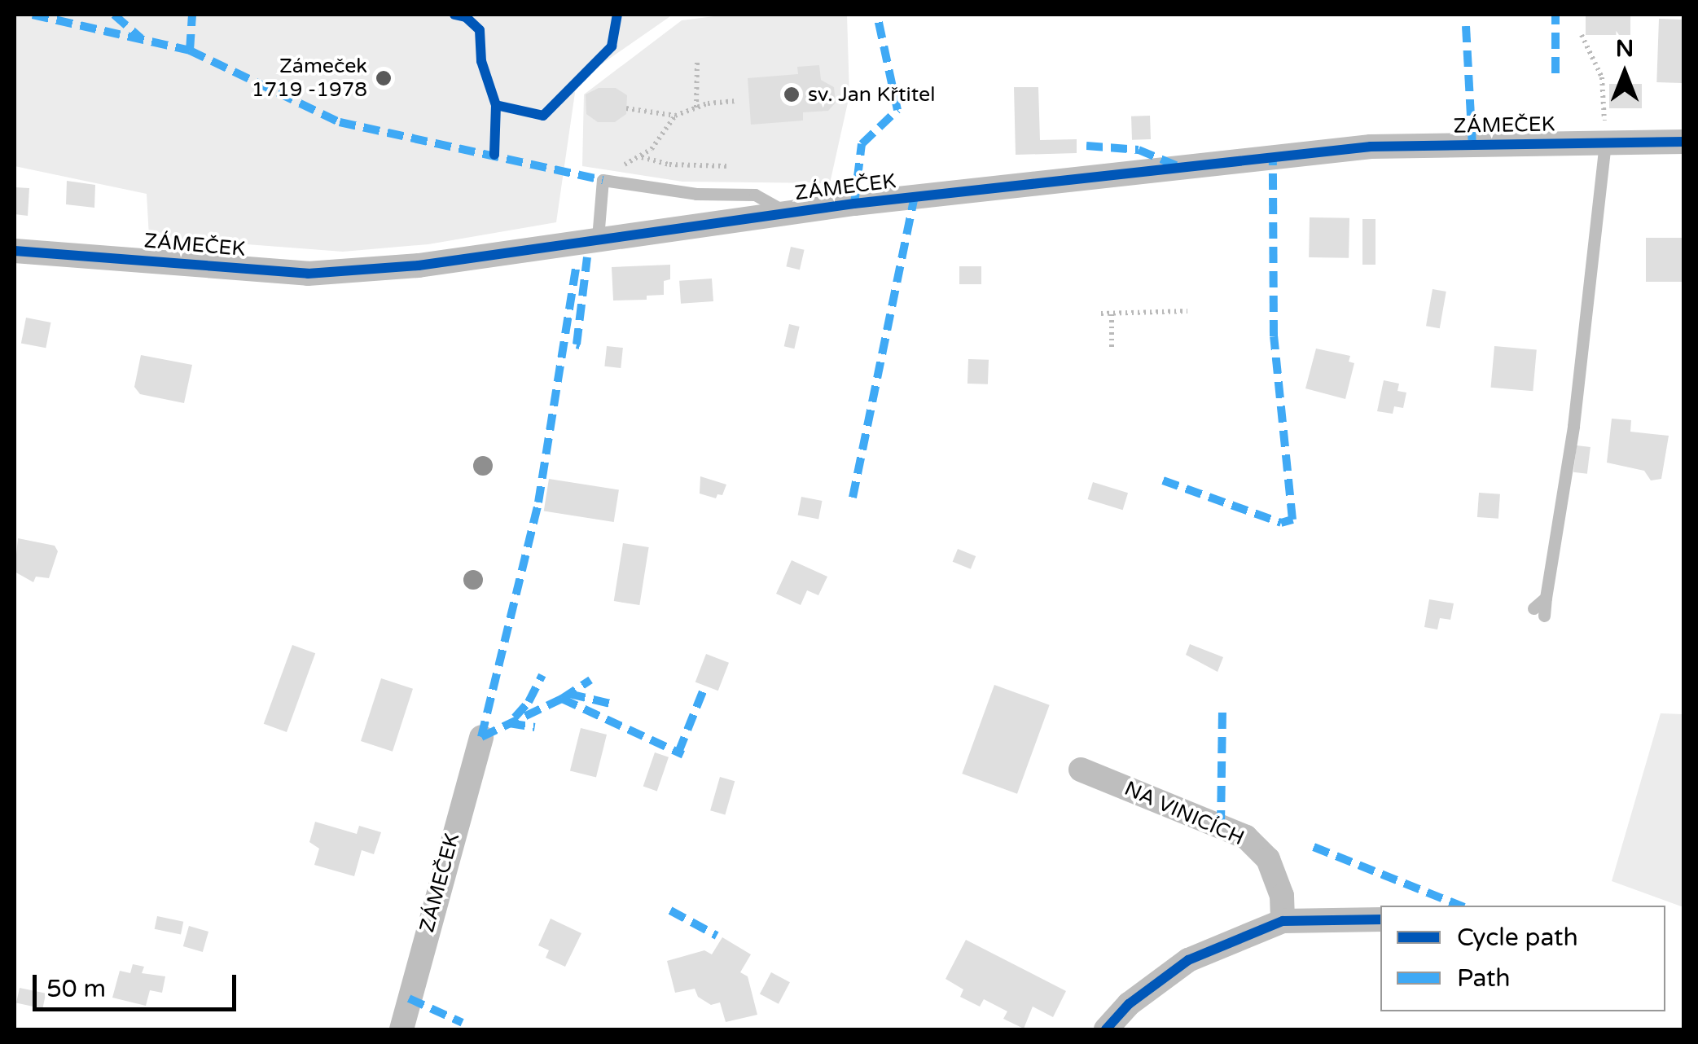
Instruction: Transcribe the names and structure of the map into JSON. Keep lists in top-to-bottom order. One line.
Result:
{"streets":{"street":["ZÁMEČEK","NA VINICÍCH"]},"places":["Zámeček 1719 -1978","sv. Jan Křtitel"],"legend":["Cycle path","Path"],"scale_bar":"50 m","north":"top"}
